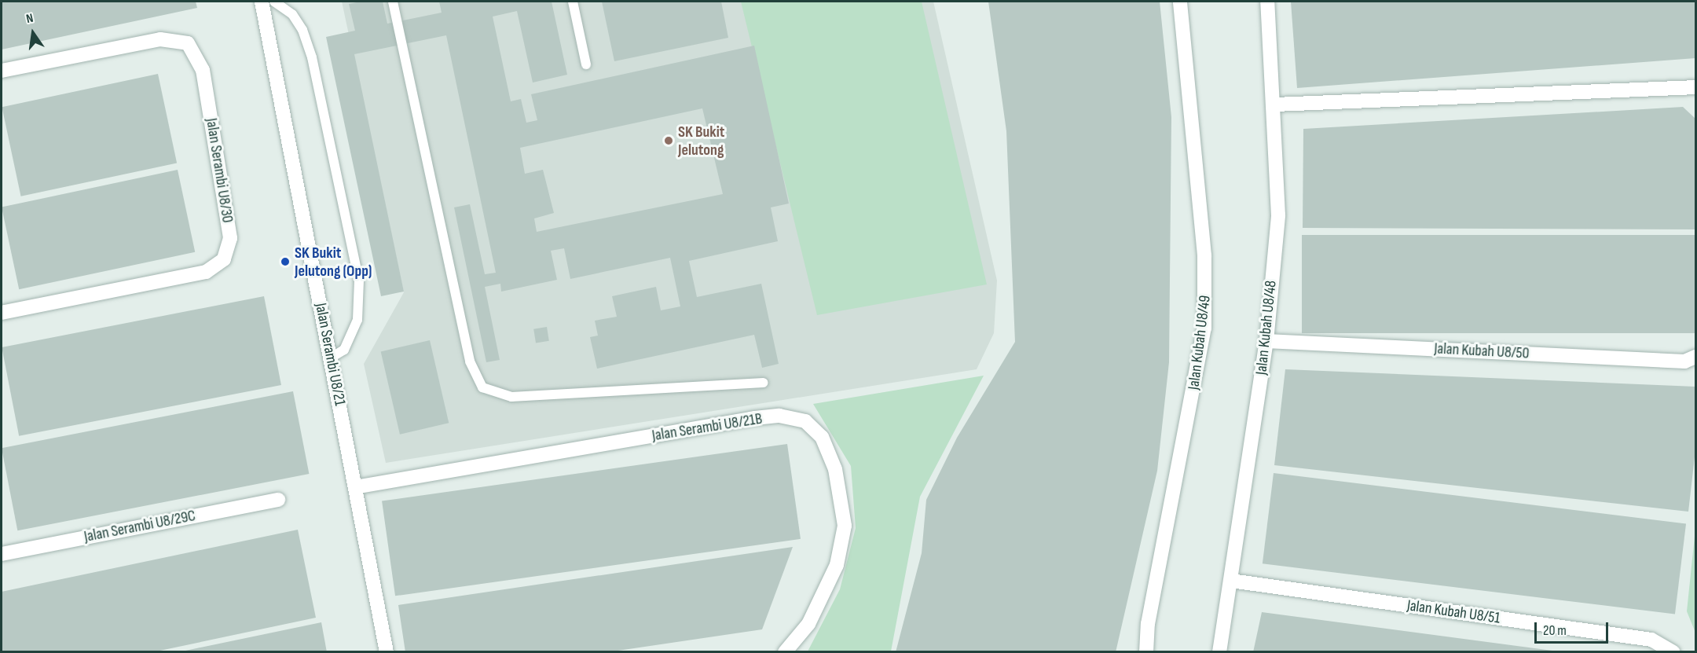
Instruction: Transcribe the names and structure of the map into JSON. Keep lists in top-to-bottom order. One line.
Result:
{"streets":{"street":["Jalan Serambi U8/30","Jalan Kubah U8/48","Jalan Kubah U8/49","Jalan Kubah U8/50","Jalan Serambi U8/21","Jalan Serambi U8/21B","Jalan Serambi U8/29C","Jalan Kubah U8/51"]},"crossings":[["Jalan Kubah U8/48","Jalan Kubah U8/50"],["Jalan Kubah U8/48","Jalan Kubah U8/51"],["Jalan Serambi U8/21","Jalan Serambi U8/21B"]],"places":["SK Bukit Jelutong","SK Bukit Jelutong (Opp)"],"scale_bar":"20 m","north":"top"}
